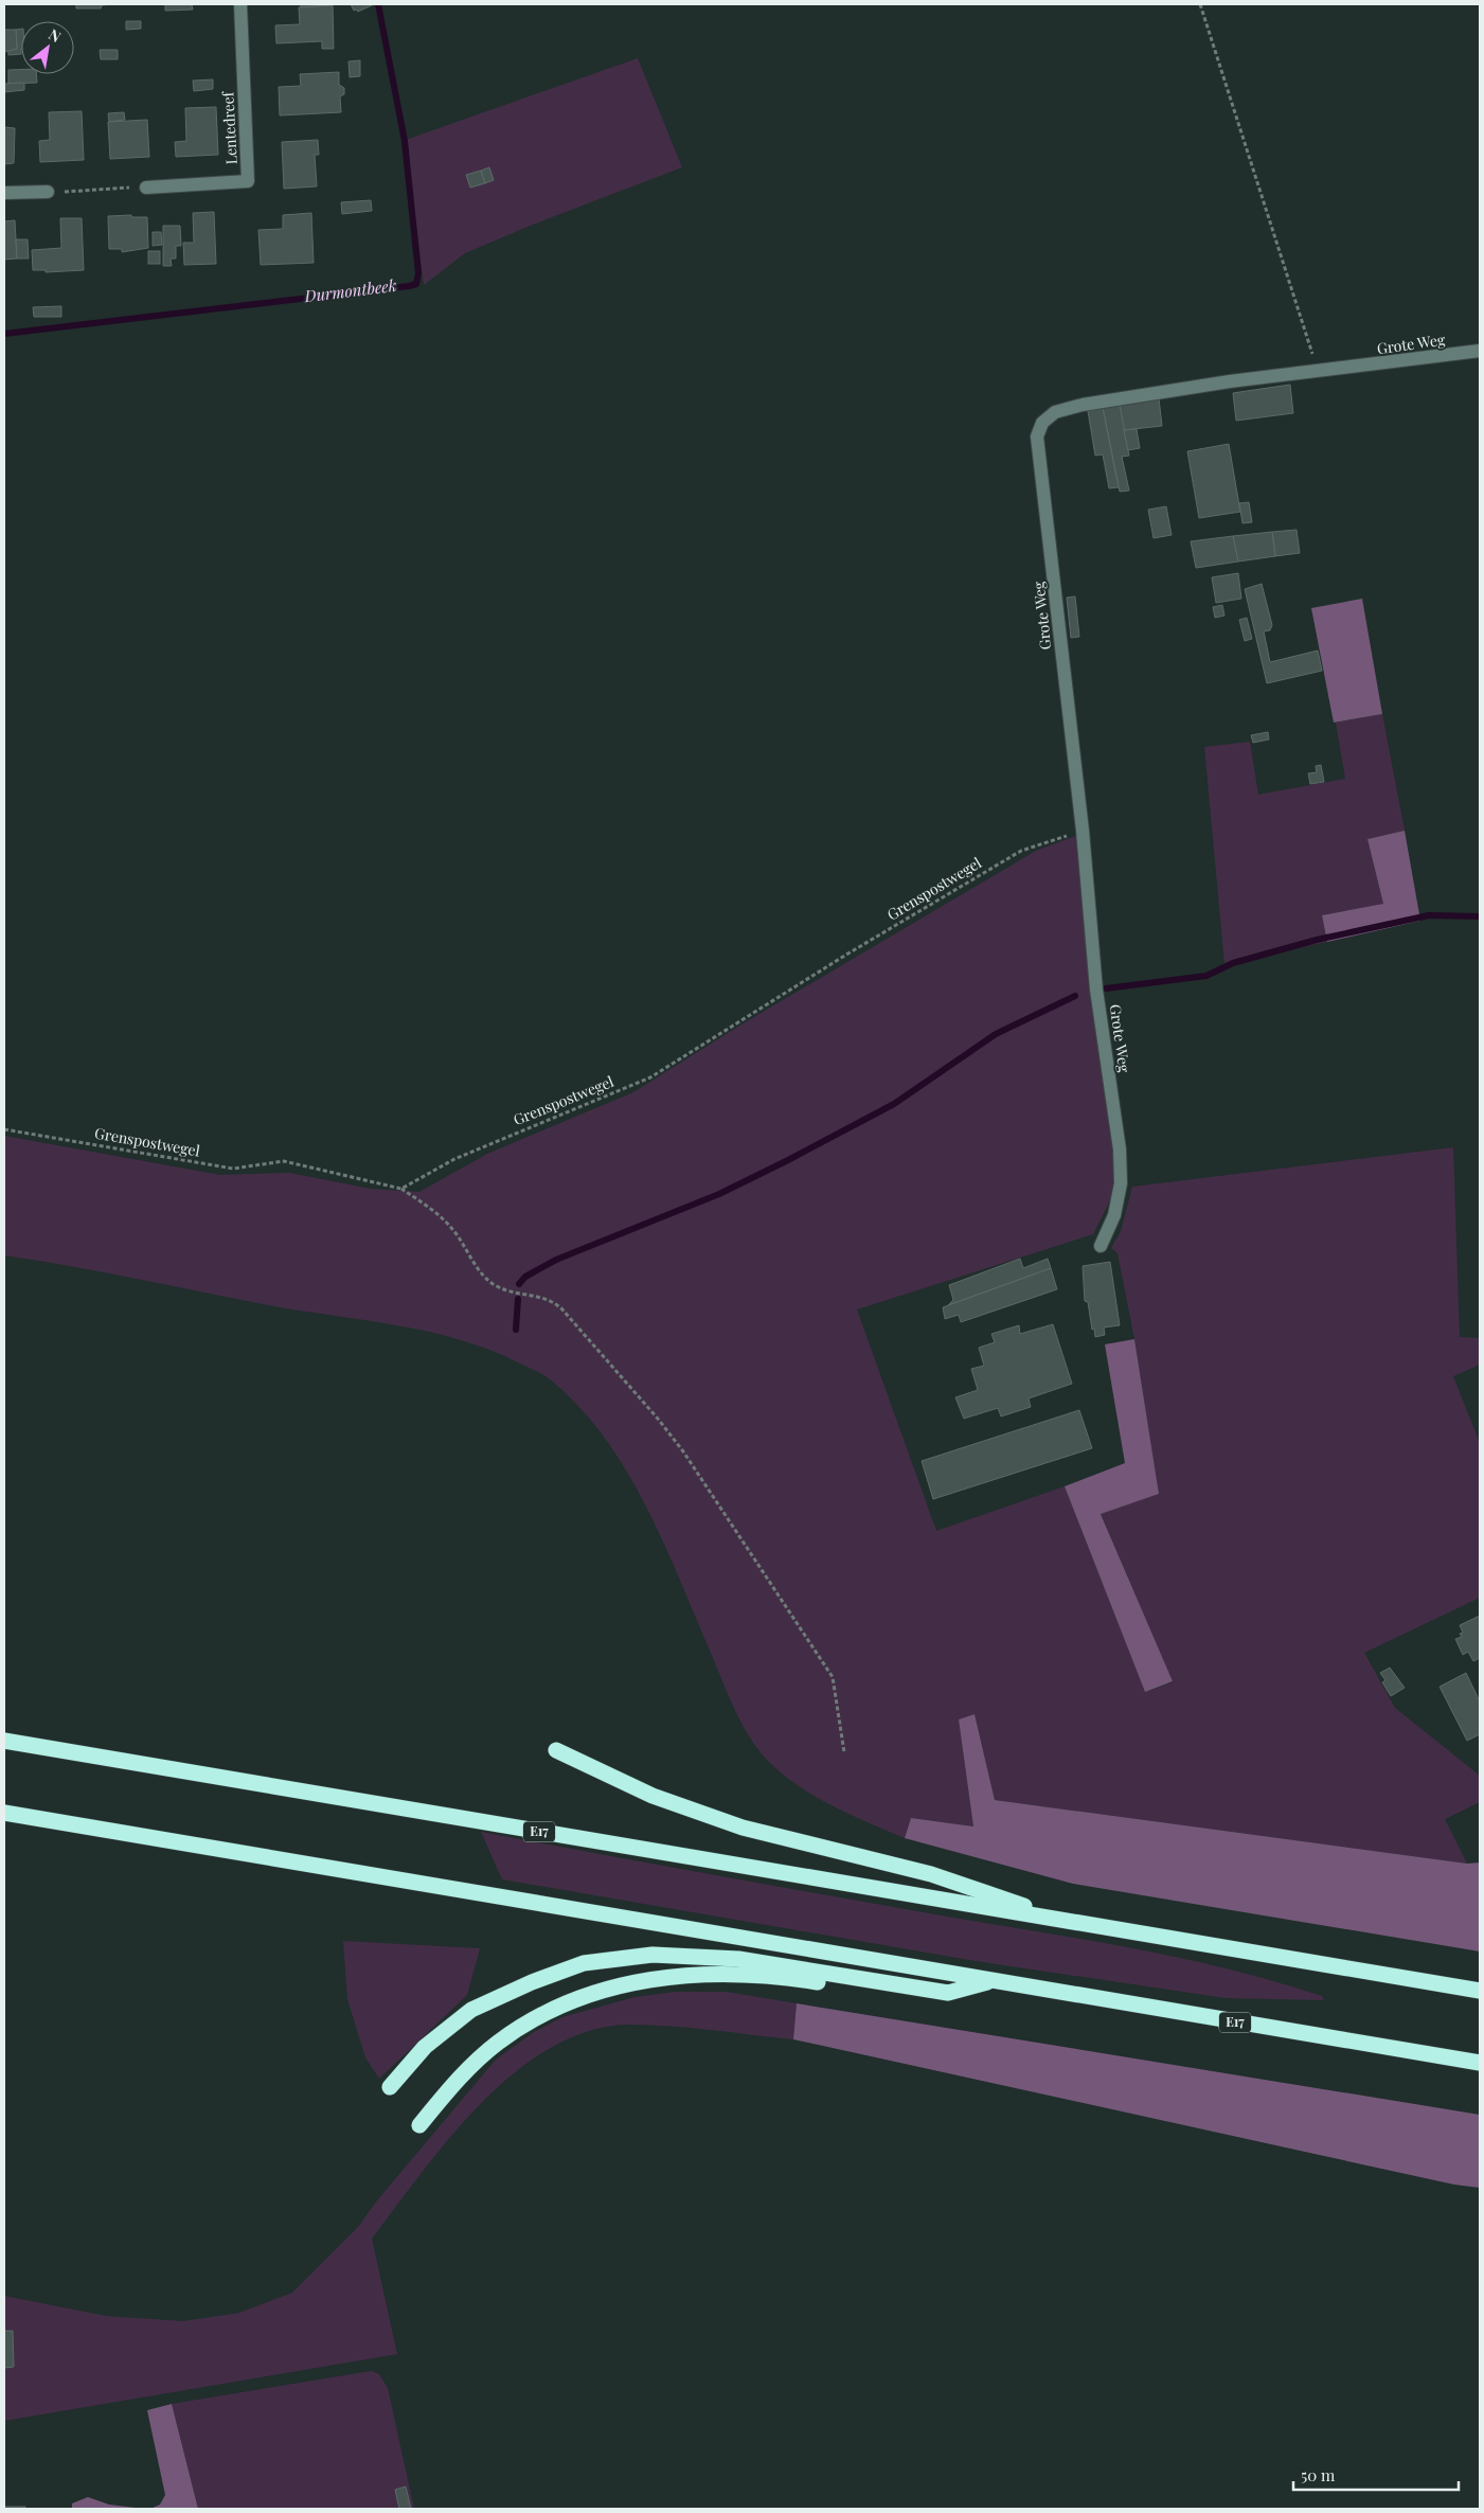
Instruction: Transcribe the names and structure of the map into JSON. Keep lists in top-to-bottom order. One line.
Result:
{"streets":{"highway":["E17"],"street":["Lentedreef","Grote Weg"],"path":["Grenspostwegel"]},"crossings":[["Grote Weg","Grenspostwegel"]],"water":["Durmontbeek"],"scale_bar":"50 m","north":"top right"}
